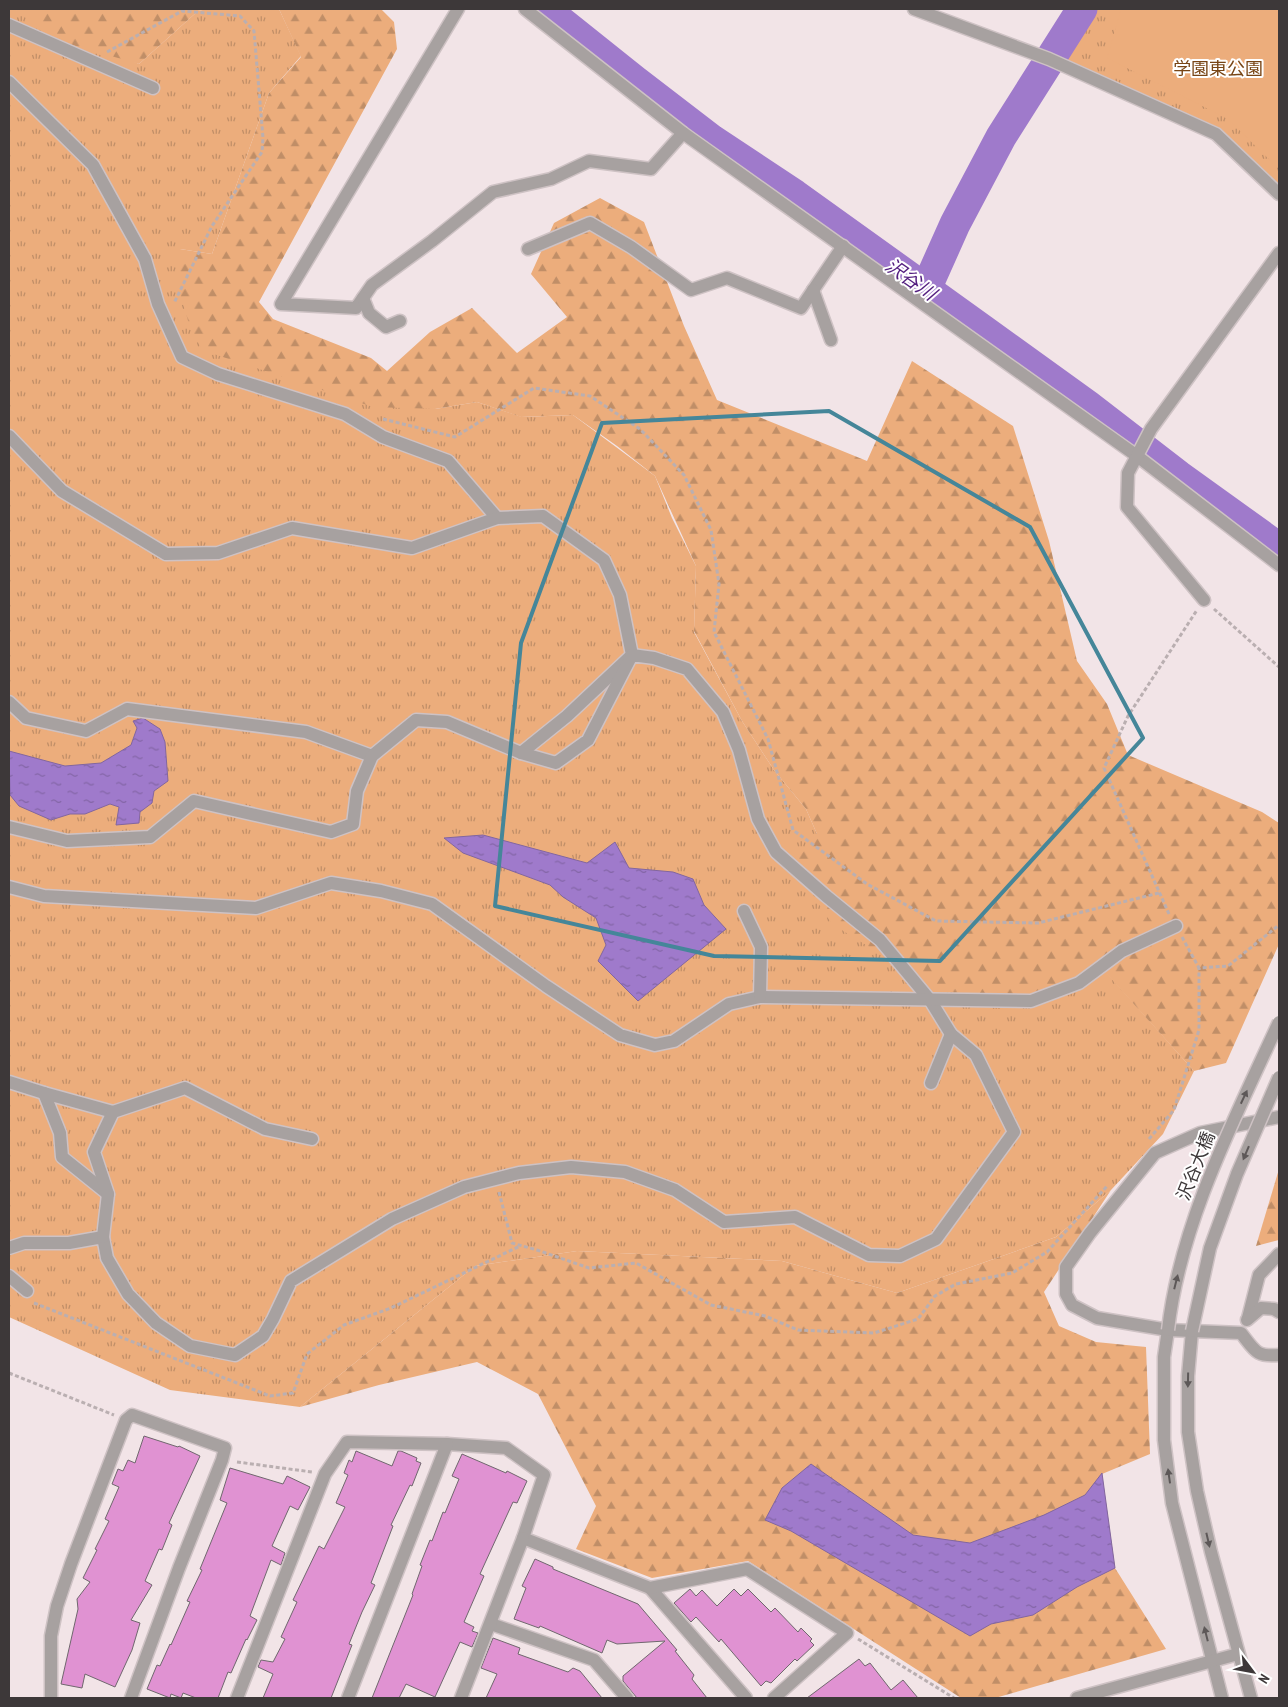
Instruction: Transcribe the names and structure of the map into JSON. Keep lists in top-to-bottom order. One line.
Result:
{"streets":{"street":["沢谷大橋"]},"water":["沢谷川"],"parks":["学園東公園"],"north":"bottom right"}
